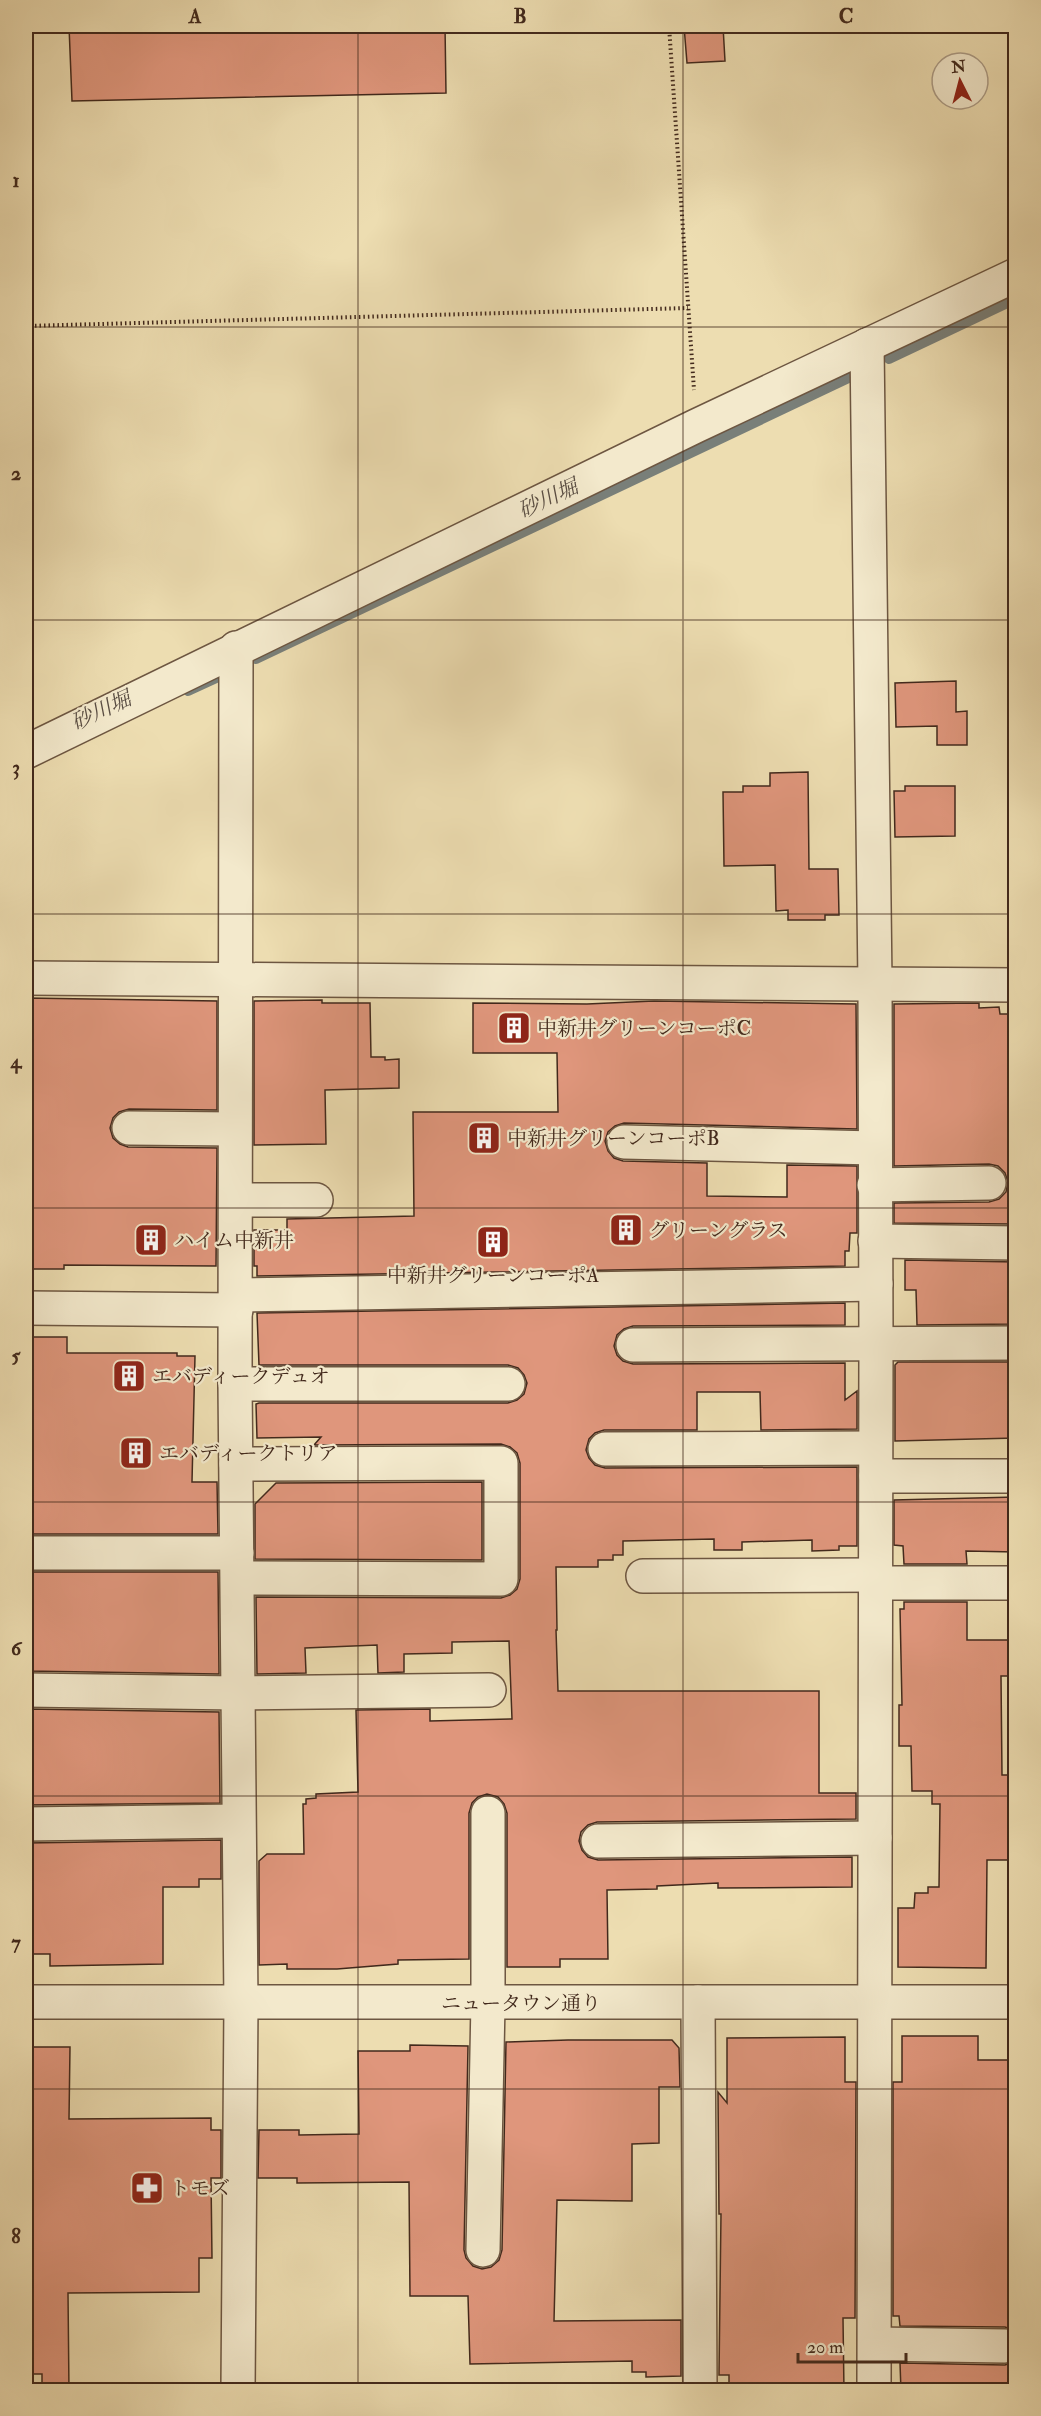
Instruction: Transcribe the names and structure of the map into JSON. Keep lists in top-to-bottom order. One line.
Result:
{"streets":{"street":["ニュータウン通り"]},"water":["砂川堀"],"places":{"building":["中新井グリーンコーポC","中新井グリーンコーポB","グリーングラス","ハイム中新井","中新井グリーンコーポA","エバディークデュオ","エバディークトリア"],"pharmacy":["トモズ"]},"scale_bar":"20 m","north":"top","grid":{"columns":["A","B","C"],"rows":["1","2","3","4","5","6","7","8"]}}
